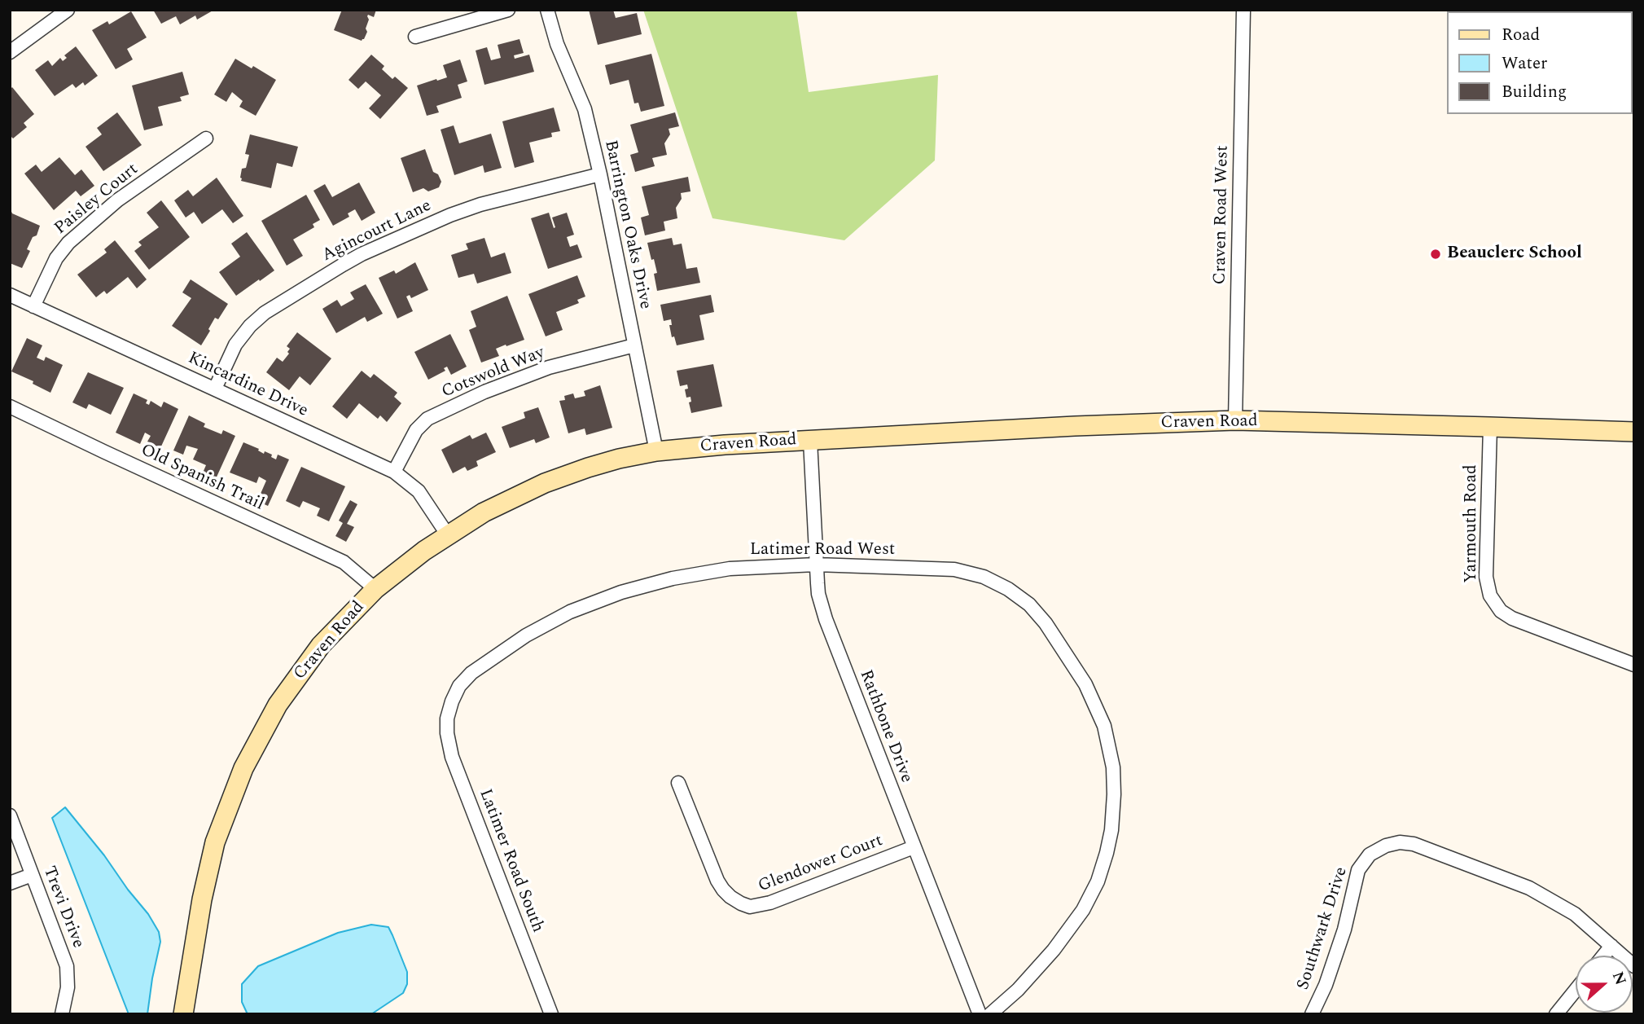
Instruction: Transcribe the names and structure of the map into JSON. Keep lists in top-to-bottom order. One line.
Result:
{"streets":{"street":["Paisley Court","Craven Road West","Barrington Oaks Drive","Agincourt Lane","Cotswold Way","Kincardine Drive","Craven Road","Old Spanish Trail","Yarmouth Road","Latimer Road West","Rathbone Drive","Latimer Road South","Glendower Court","Trevi Drive","Southwark Drive"]},"crossings":[["Paisley Court","Kincardine Drive"],["Craven Road West","Craven Road"],["Barrington Oaks Drive","Agincourt Lane"],["Barrington Oaks Drive","Cotswold Way"],["Barrington Oaks Drive","Craven Road"],["Agincourt Lane","Kincardine Drive"],["Cotswold Way","Kincardine Drive"],["Kincardine Drive","Craven Road"],["Craven Road","Old Spanish Trail"],["Craven Road","Yarmouth Road"],["Craven Road","Rathbone Drive"],["Latimer Road West","Rathbone Drive"],["Latimer Road West","Latimer Road South"],["Rathbone Drive","Glendower Court"]],"places":["Beauclerc School"],"legend":["Road","Water","Building"],"north":"right"}
